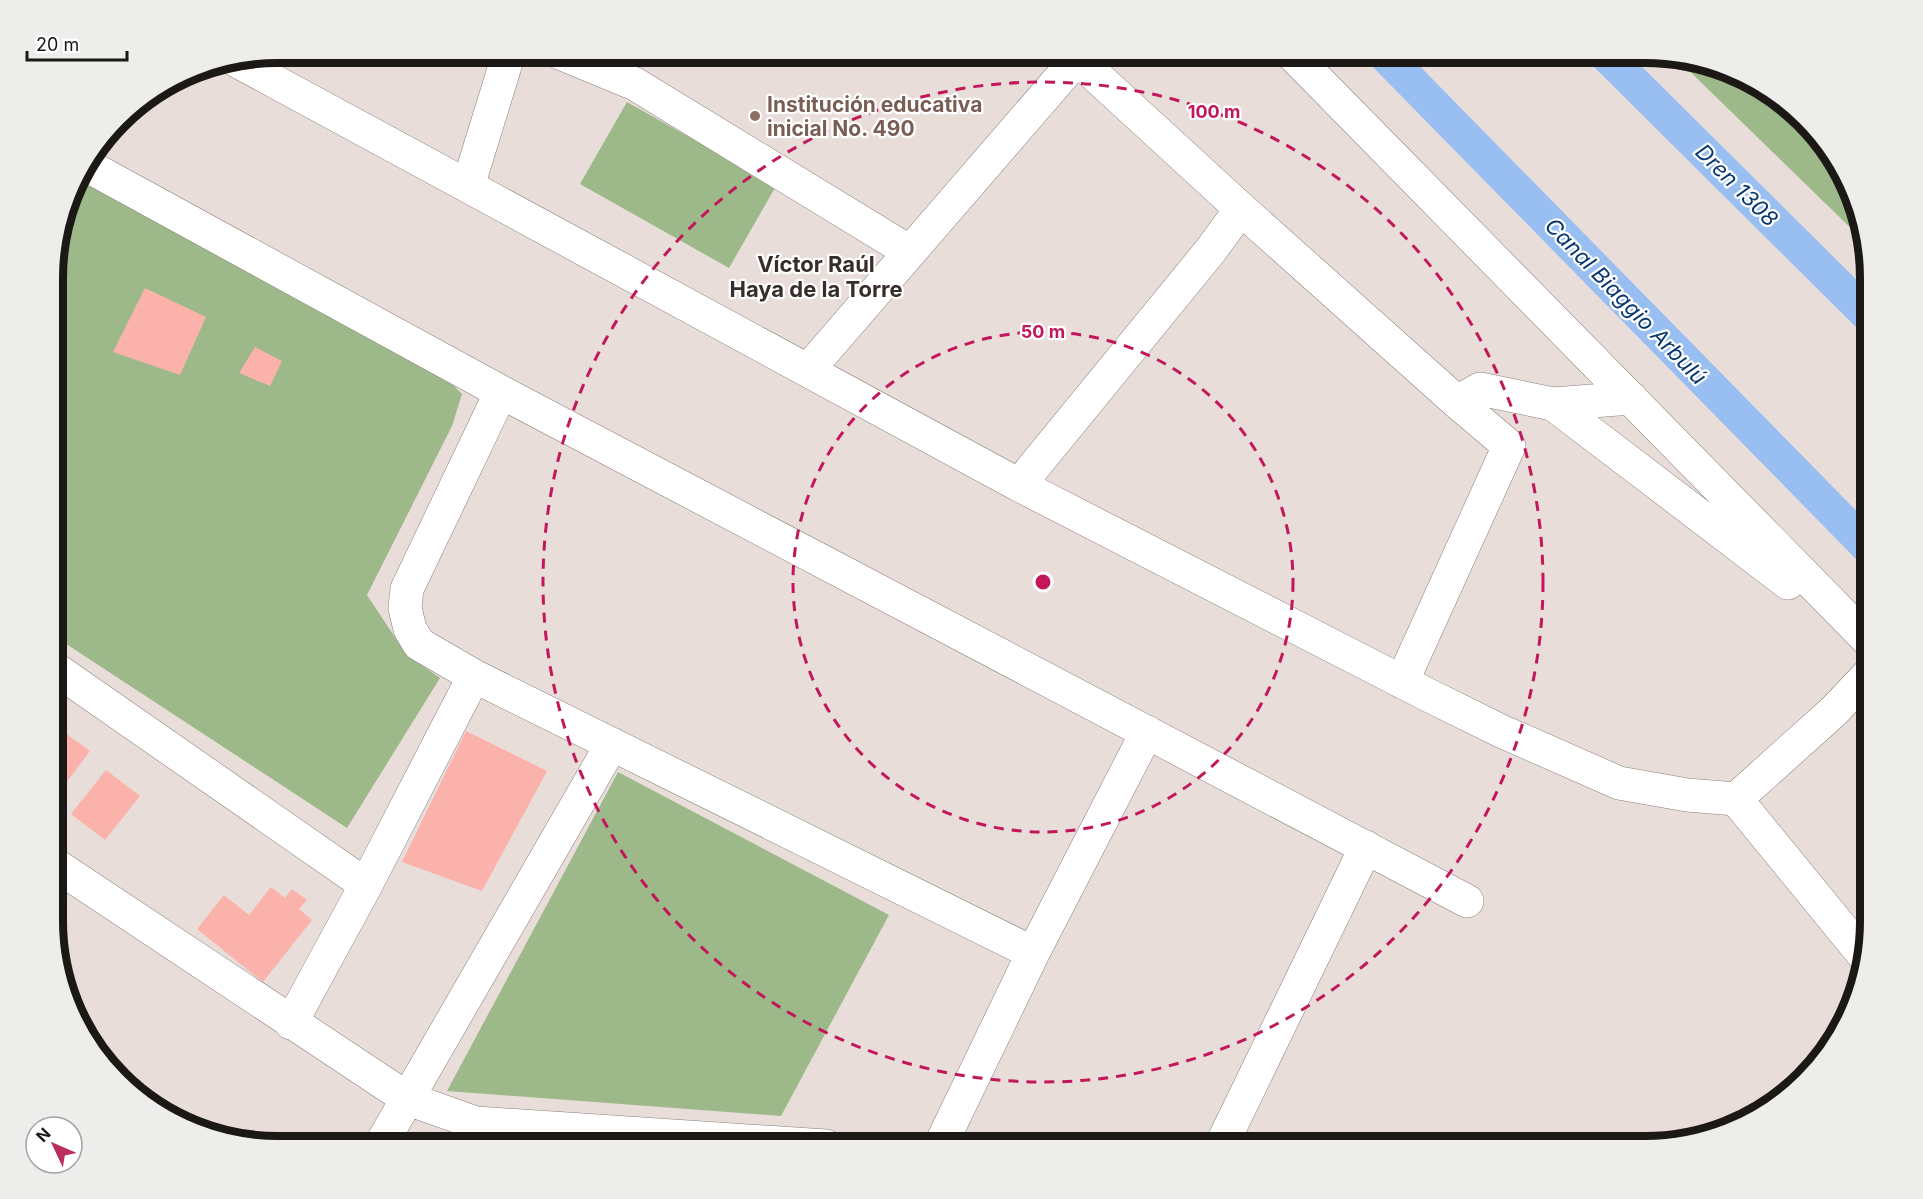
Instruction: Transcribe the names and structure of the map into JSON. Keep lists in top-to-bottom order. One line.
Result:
{"districts":["Víctor Raúl Haya de la Torre"],"water":["Dren 1308","Canal Biaggio Arbulú"],"places":["Institución educativa inicial No. 490"],"scale_bar":"20 m","north":"top left","rings":["100 m","50 m"]}
